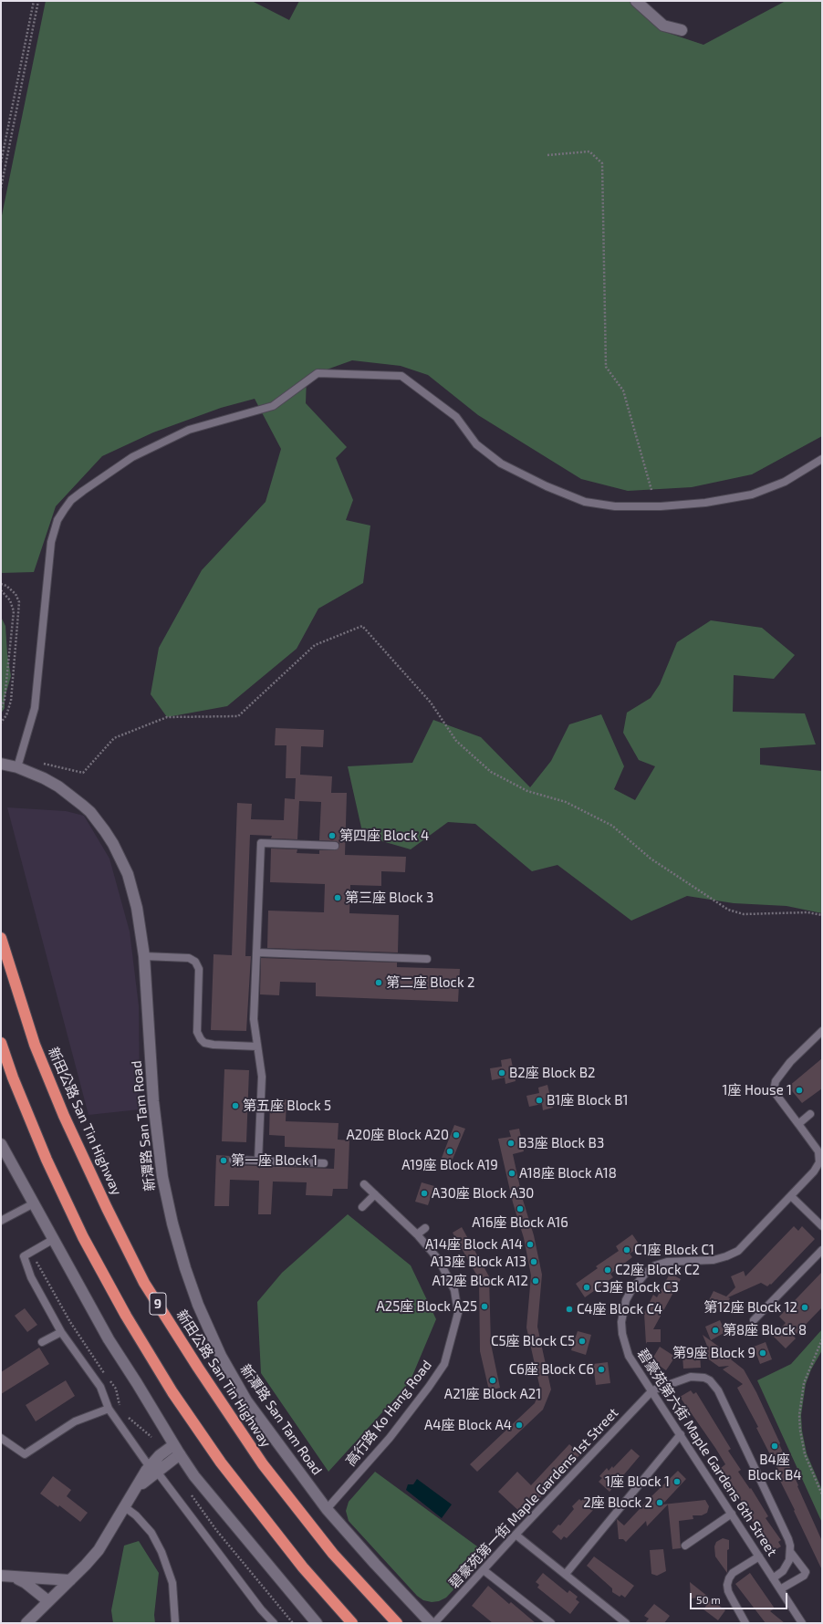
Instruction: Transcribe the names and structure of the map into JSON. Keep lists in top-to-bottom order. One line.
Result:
{"streets":{"highway":["新田公路 San Tin Highway","9"],"street":["新潭路 San Tam Road"],"lane":["高行路 Ko Hang Road","碧豪苑第六街 Maple Gardens 6th Street","碧豪苑第一街 Maple Gardens 1st Street"]},"crossings":[["新潭路 San Tam Road","高行路 Ko Hang Road"],["碧豪苑第六街 Maple Gardens 6th Street","碧豪苑第一街 Maple Gardens 1st Street"]],"places":["第四座 Block 4","第三座 Block 3","第二座 Block 2","B2座 Block B2","1座 House 1","B1座 Block B1","第五座 Block 5","A20座 Block A20","B3座 Block B3","A19座 Block A19","第一座 Block 1","A18座 Block A18","A30座 Block A30","A16座 Block A16","A14座 Block A14","C1座 Block C1","A13座 Block A13","C2座 Block C2","A12座 Block A12","C3座 Block C3","A25座 Block A25","第12座 Block 12","C4座 Block C4","第8座 Block 8","C5座 Block C5","第9座 Block 9","C6座 Block C6","A21座 Block A21","A4座 Block A4","B4座 Block B4","1座 Block 1","2座 Block 2"],"scale_bar":"50 m"}
